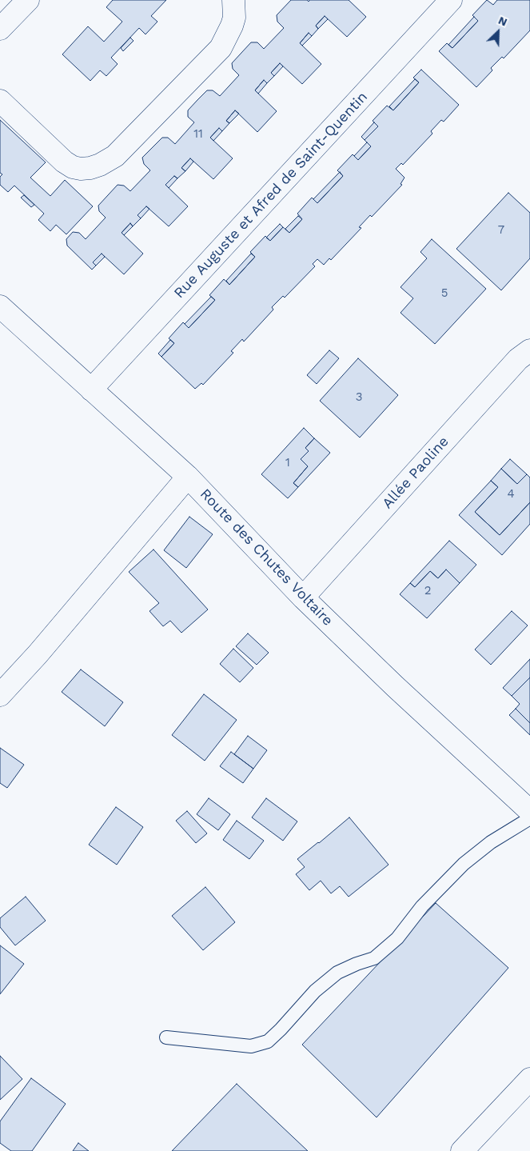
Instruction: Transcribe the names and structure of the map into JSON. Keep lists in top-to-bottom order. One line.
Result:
{"streets":{"street":["Rue Auguste et Afred de Saint-Quentin","Allée Paoline","Route des Chutes Voltaire"]},"crossings":[["Rue Auguste et Afred de Saint-Quentin","Route des Chutes Voltaire"],["Allée Paoline","Route des Chutes Voltaire"]],"house_numbers":["11","7","5","3","1","4","2"],"north":"top right"}
